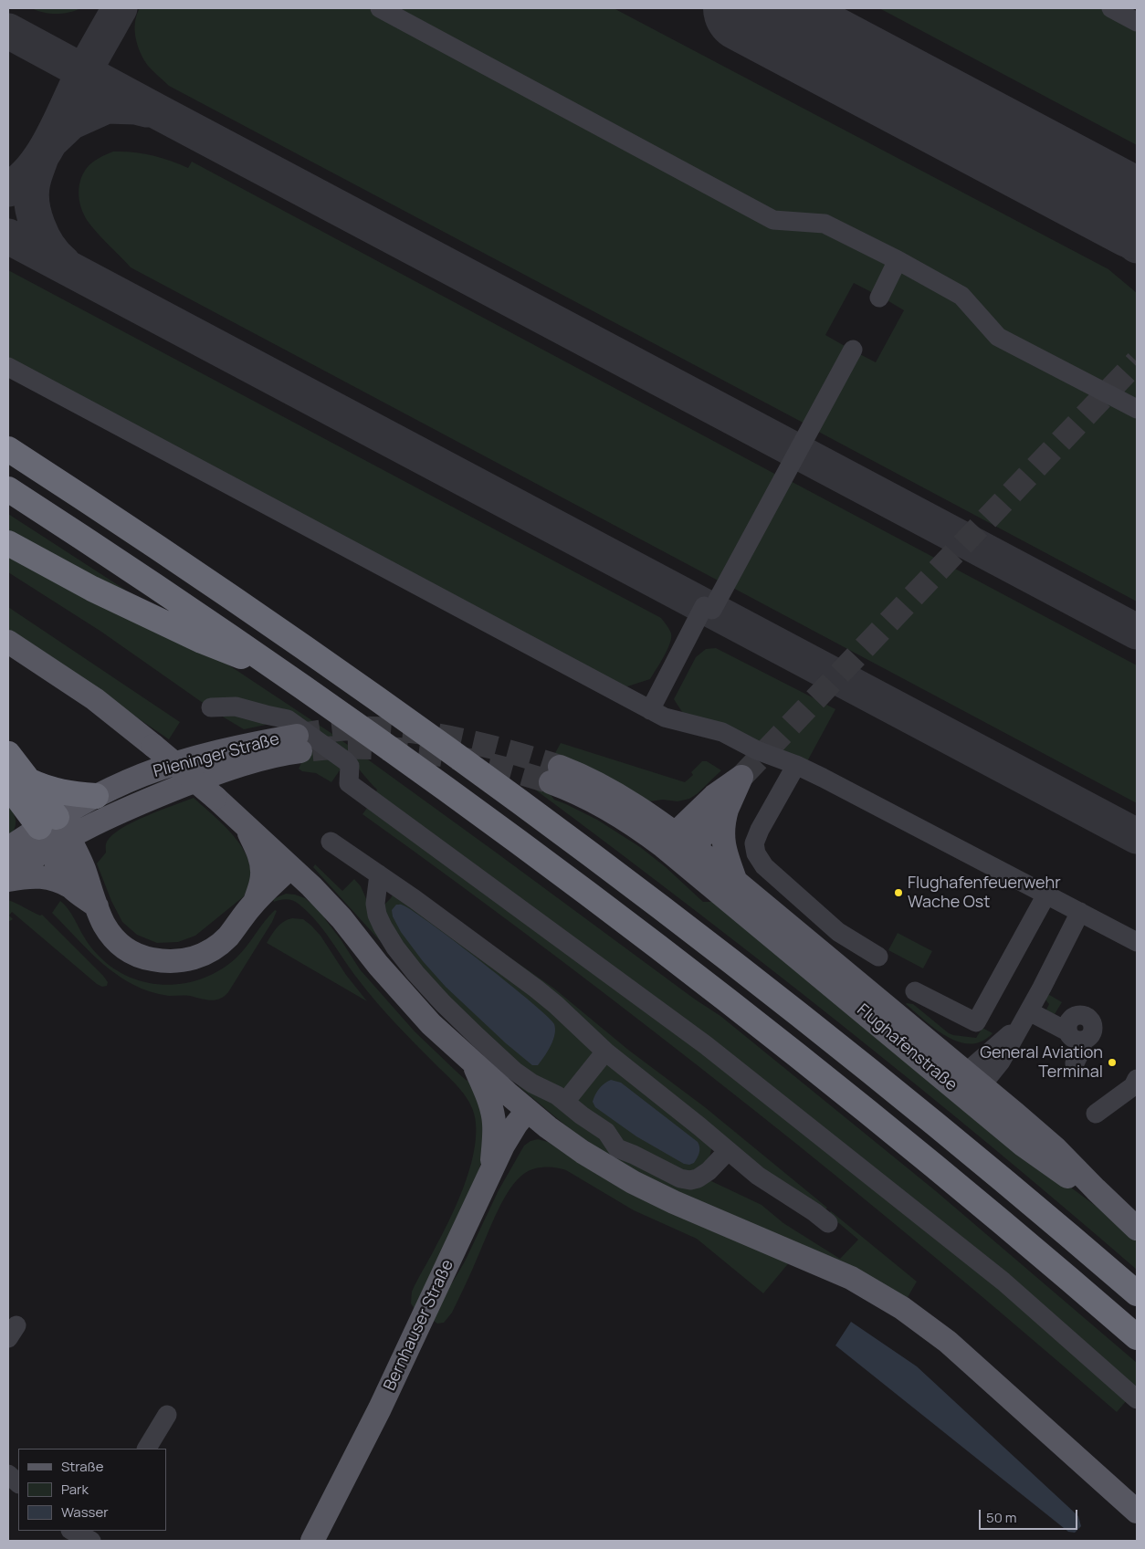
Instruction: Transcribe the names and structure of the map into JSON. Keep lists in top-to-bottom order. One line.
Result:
{"streets":{"main road":["Plieninger Straße","Flughafenstraße","Bernhauser Straße"]},"places":["Flughafenfeuerwehr Wache Ost","General Aviation Terminal"],"legend":["Straße","Park","Wasser"],"scale_bar":"50 m"}
